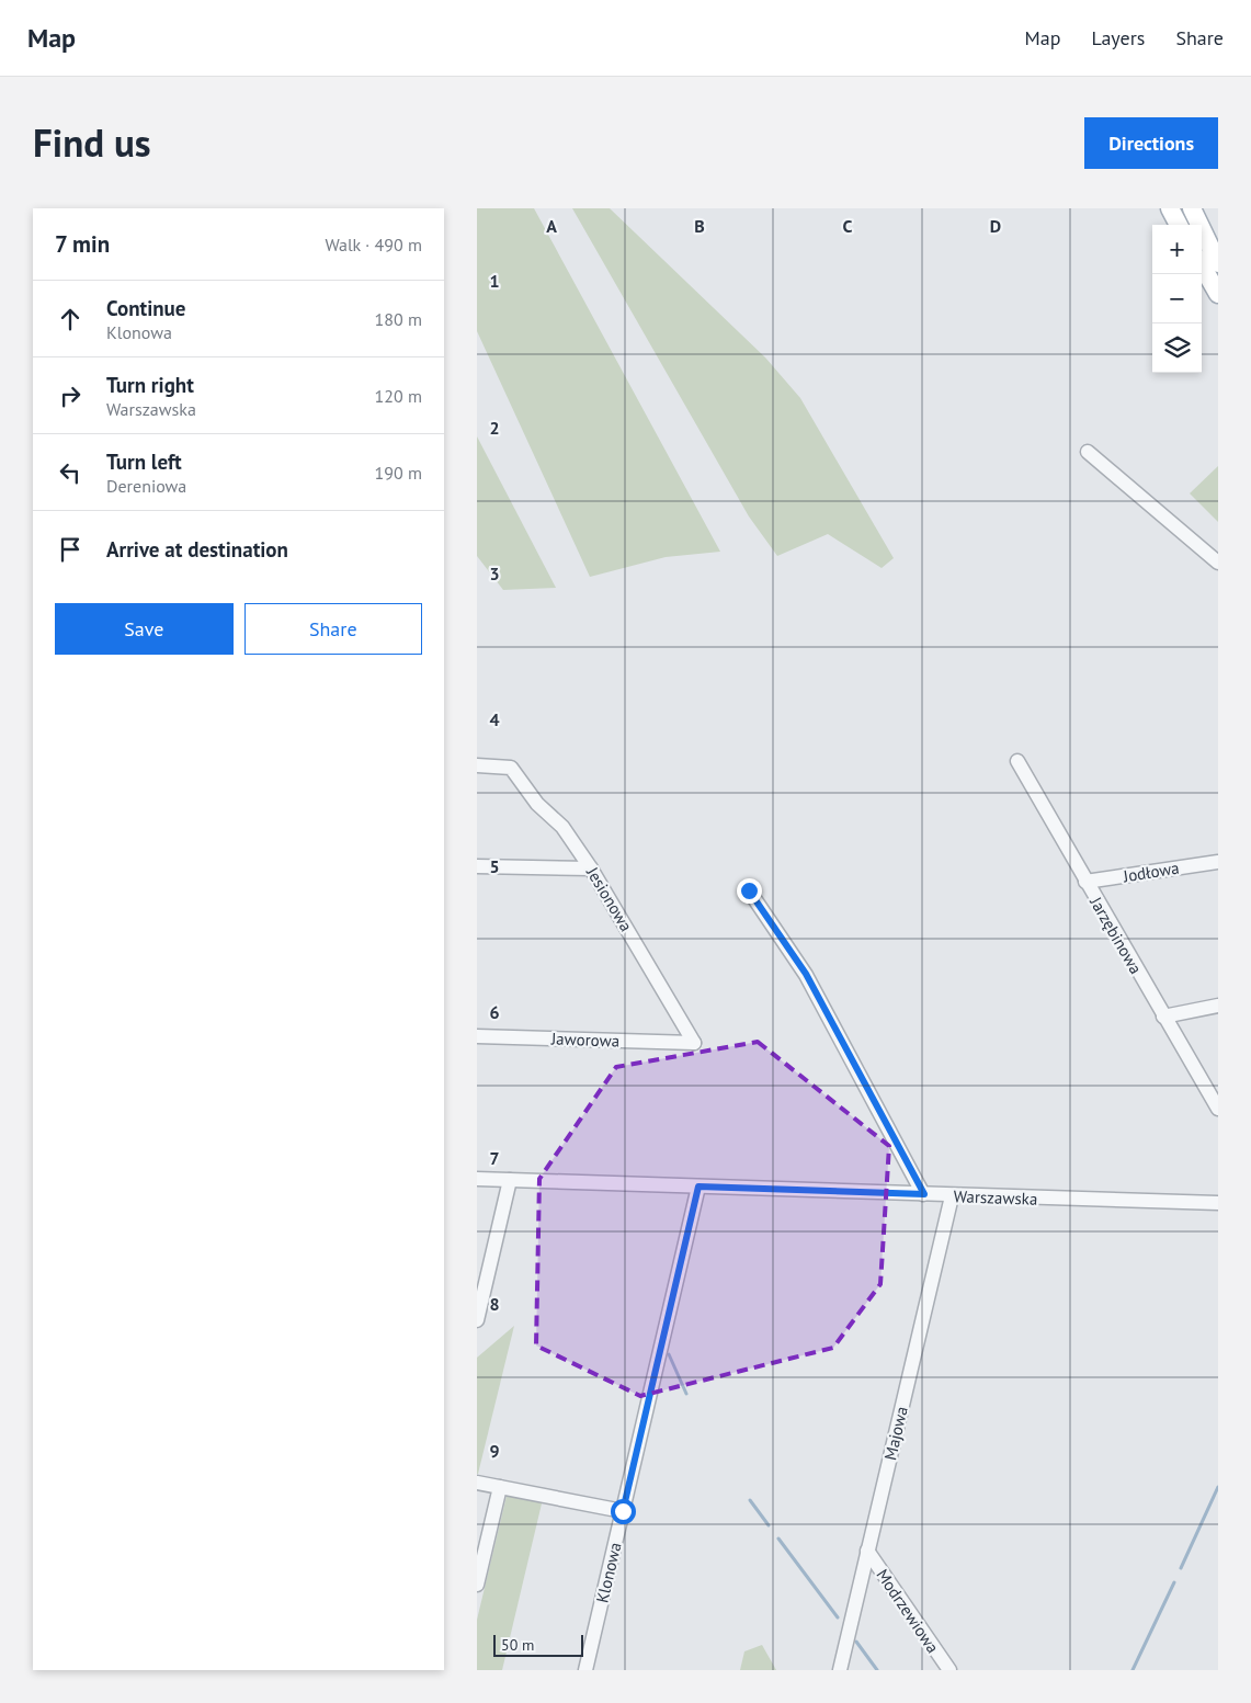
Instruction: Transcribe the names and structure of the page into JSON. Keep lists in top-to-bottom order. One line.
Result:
{"streets":{"street":["Jodłowa","Jesionowa","Jarzębinowa","Jaworowa","Warszawska","Majowa","Klonowa","Modrzewiowa"]},"crossings":[["Jodłowa","Jarzębinowa"],["Jesionowa","Jaworowa"],["Warszawska","Majowa"],["Warszawska","Klonowa"],["Majowa","Modrzewiowa"]],"scale_bar":"50 m","page":{"header":"Map","nav":["Map","Layers","Share"],"title":"Find us","buttons":["Directions",["Save","Share"]],"heading":["7 min","Walk · 490 m"],"map_buttons":["+","−"],"list":[["Continue","Klonowa","180 m"],["Turn right","Warszawska","120 m"],["Turn left","Dereniowa","190 m"],"Arrive at destination"],"scale":"50 m"},"grid":{"columns":["A","B","C","D"],"rows":["1","2","3","4","5","6","7","8","9"]}}
